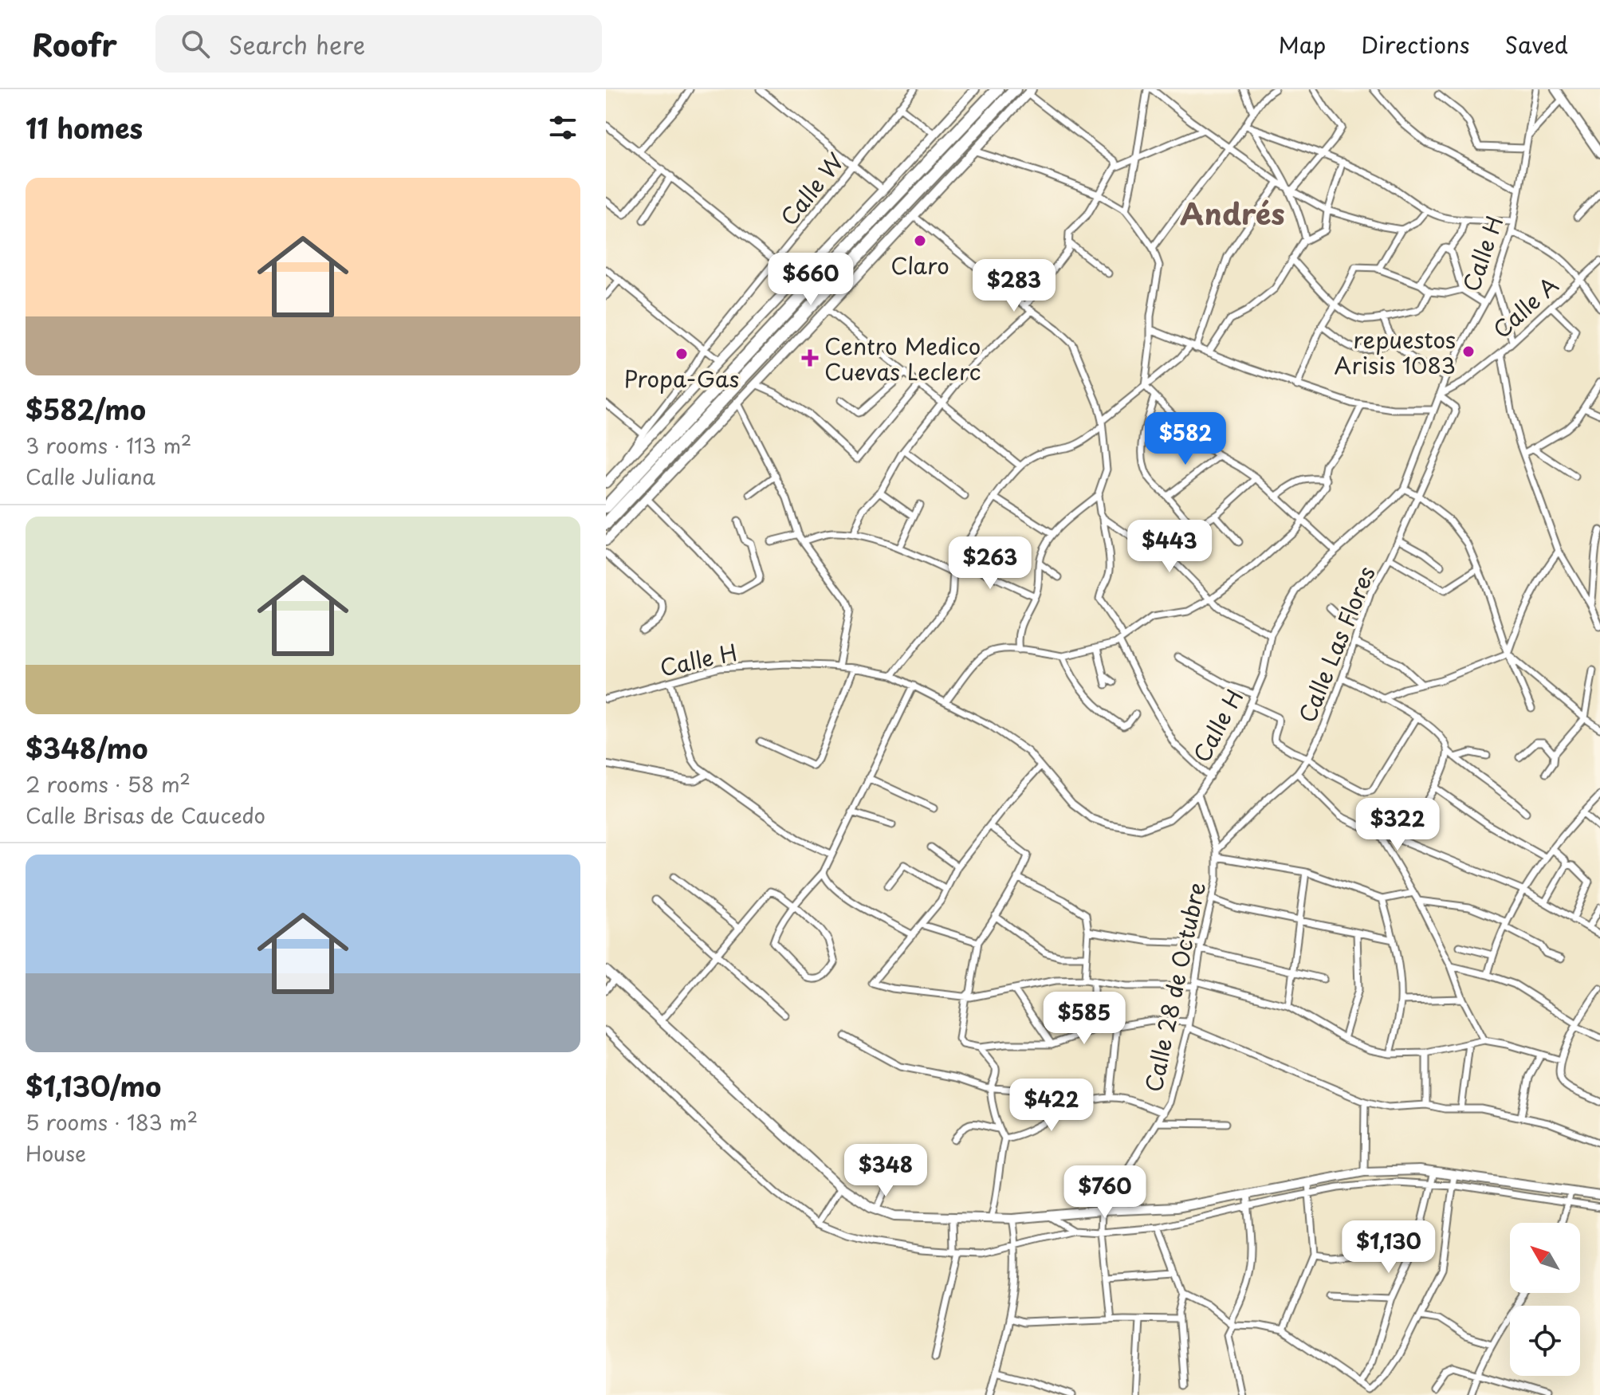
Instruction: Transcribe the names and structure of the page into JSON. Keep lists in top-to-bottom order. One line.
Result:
{"streets":{"street":["Calle W","Calle H","Calle A","Calle Las Flores","Calle 28 de Octubre"]},"crossings":[["Calle H","Calle A"],["Calle H","Calle Las Flores"],["Calle H","Calle 28 de Octubre"],["Calle A","Calle Las Flores"],["Calle Las Flores","Calle 28 de Octubre"]],"districts":["Andrés"],"places":{"other":["Claro","repuestos Arisis 1083","Propa-Gas"],"health":["Centro Medico Cuevas Leclerc"]},"north":"top left","page":{"header":"Roofr","search":"Search here","nav":["Map","Directions","Saved"],"heading":"11 homes","list":[{"name":"$582/mo","note":"3 rooms · 113 m² · Calle Juliana"},{"name":"$348/mo","note":"2 rooms · 58 m² · Calle Brisas de Caucedo"},{"name":"$1,130/mo","note":"5 rooms · 183 m² · House"}],"price":["$660","$283","$582","$443","$263","$322","$585","$422","$348","$760","$1,130"]}}
